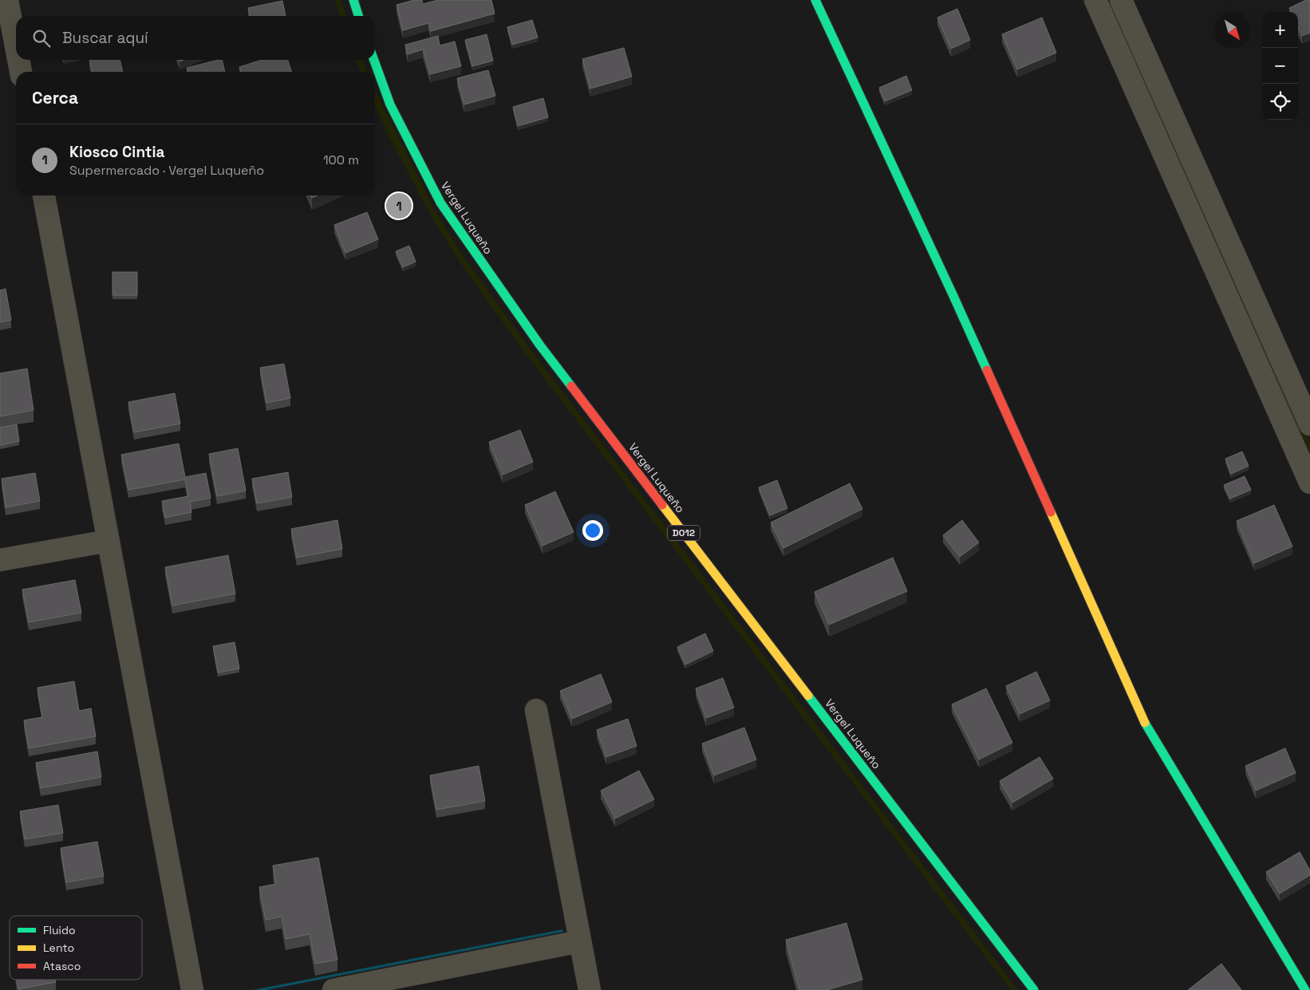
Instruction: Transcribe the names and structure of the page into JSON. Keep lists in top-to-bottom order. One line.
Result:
{"streets":{"main road":["Vergel Luqueño","D012"]},"legend":["Fluido","Lento","Atasco"],"north":"bottom right","page":{"map_buttons":["+","−"],"search":"Buscar aquí","heading":"Cerca","list":[{"mark":"1","name":"Kiosco Cintia","note":"Supermercado · Vergel Luqueño","value":"100 m"}],"pins":"1"}}
